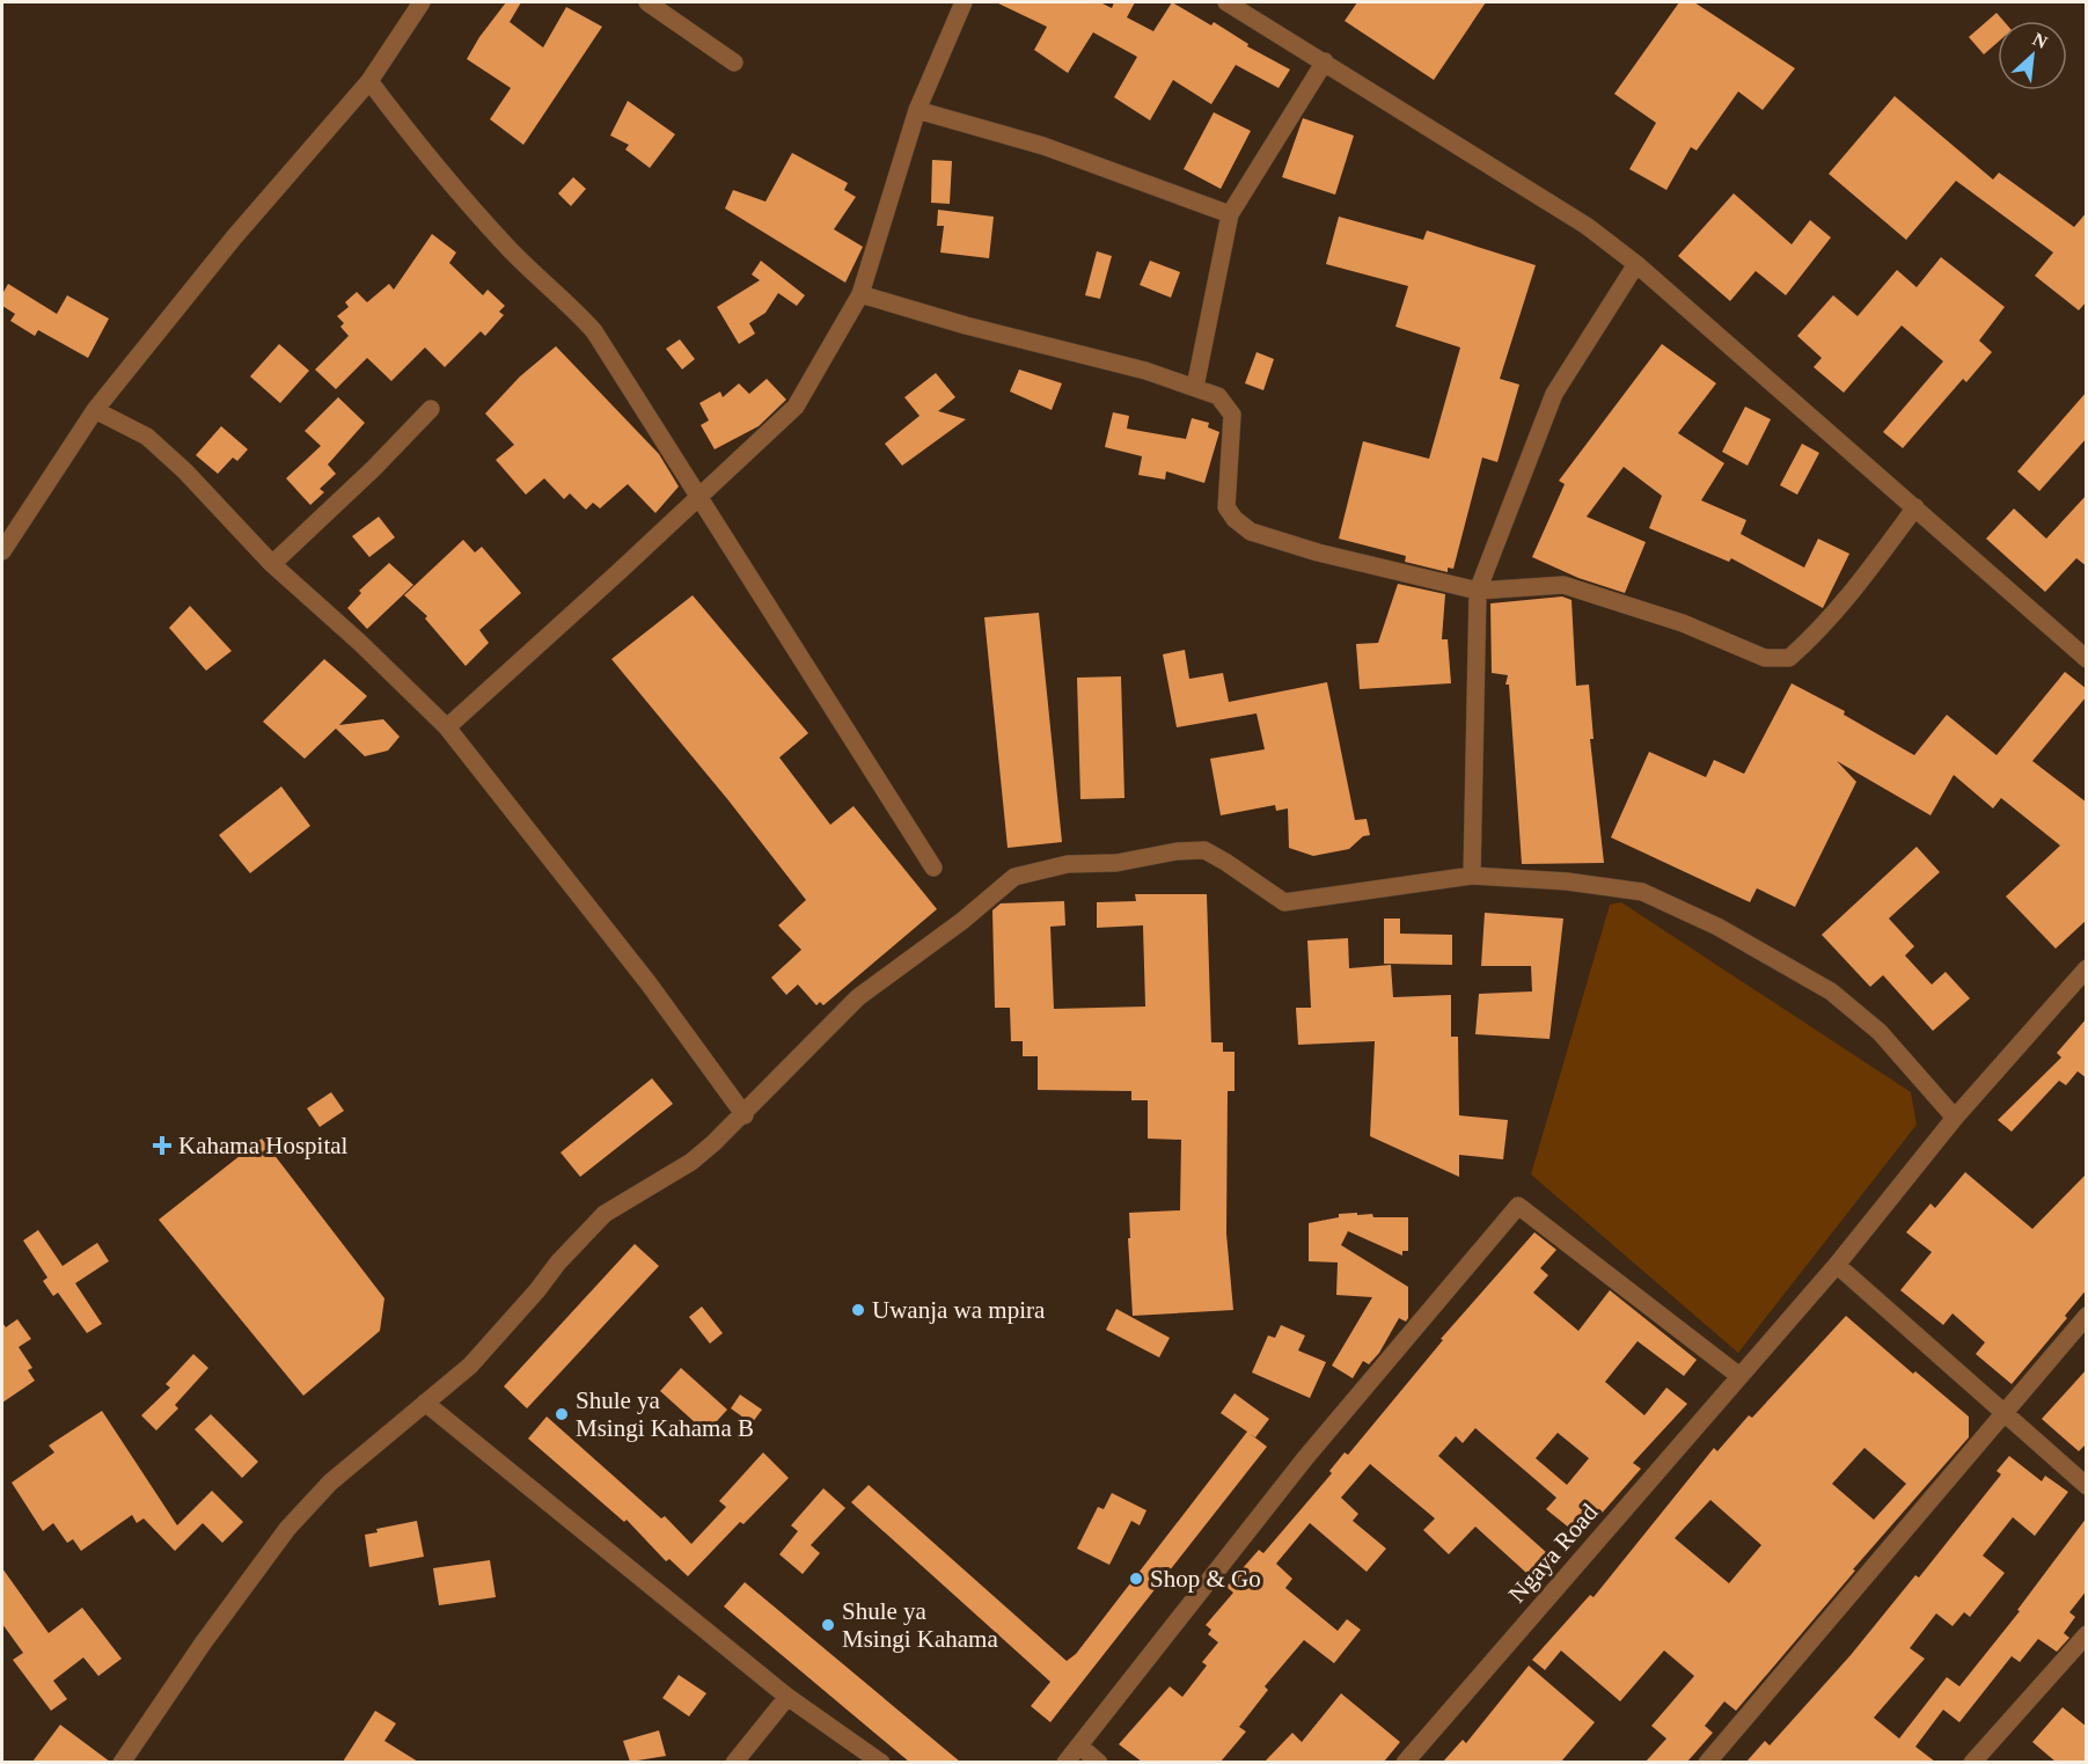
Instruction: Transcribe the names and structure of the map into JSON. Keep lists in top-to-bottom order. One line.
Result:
{"streets":{"street":["Ngaya Road"]},"places":{"health":["Kahama Hospital"],"other":["Uwanja wa mpira","Shule ya Msingi Kahama B","Shop & Go","Shule ya Msingi Kahama"]},"north":"top right"}
